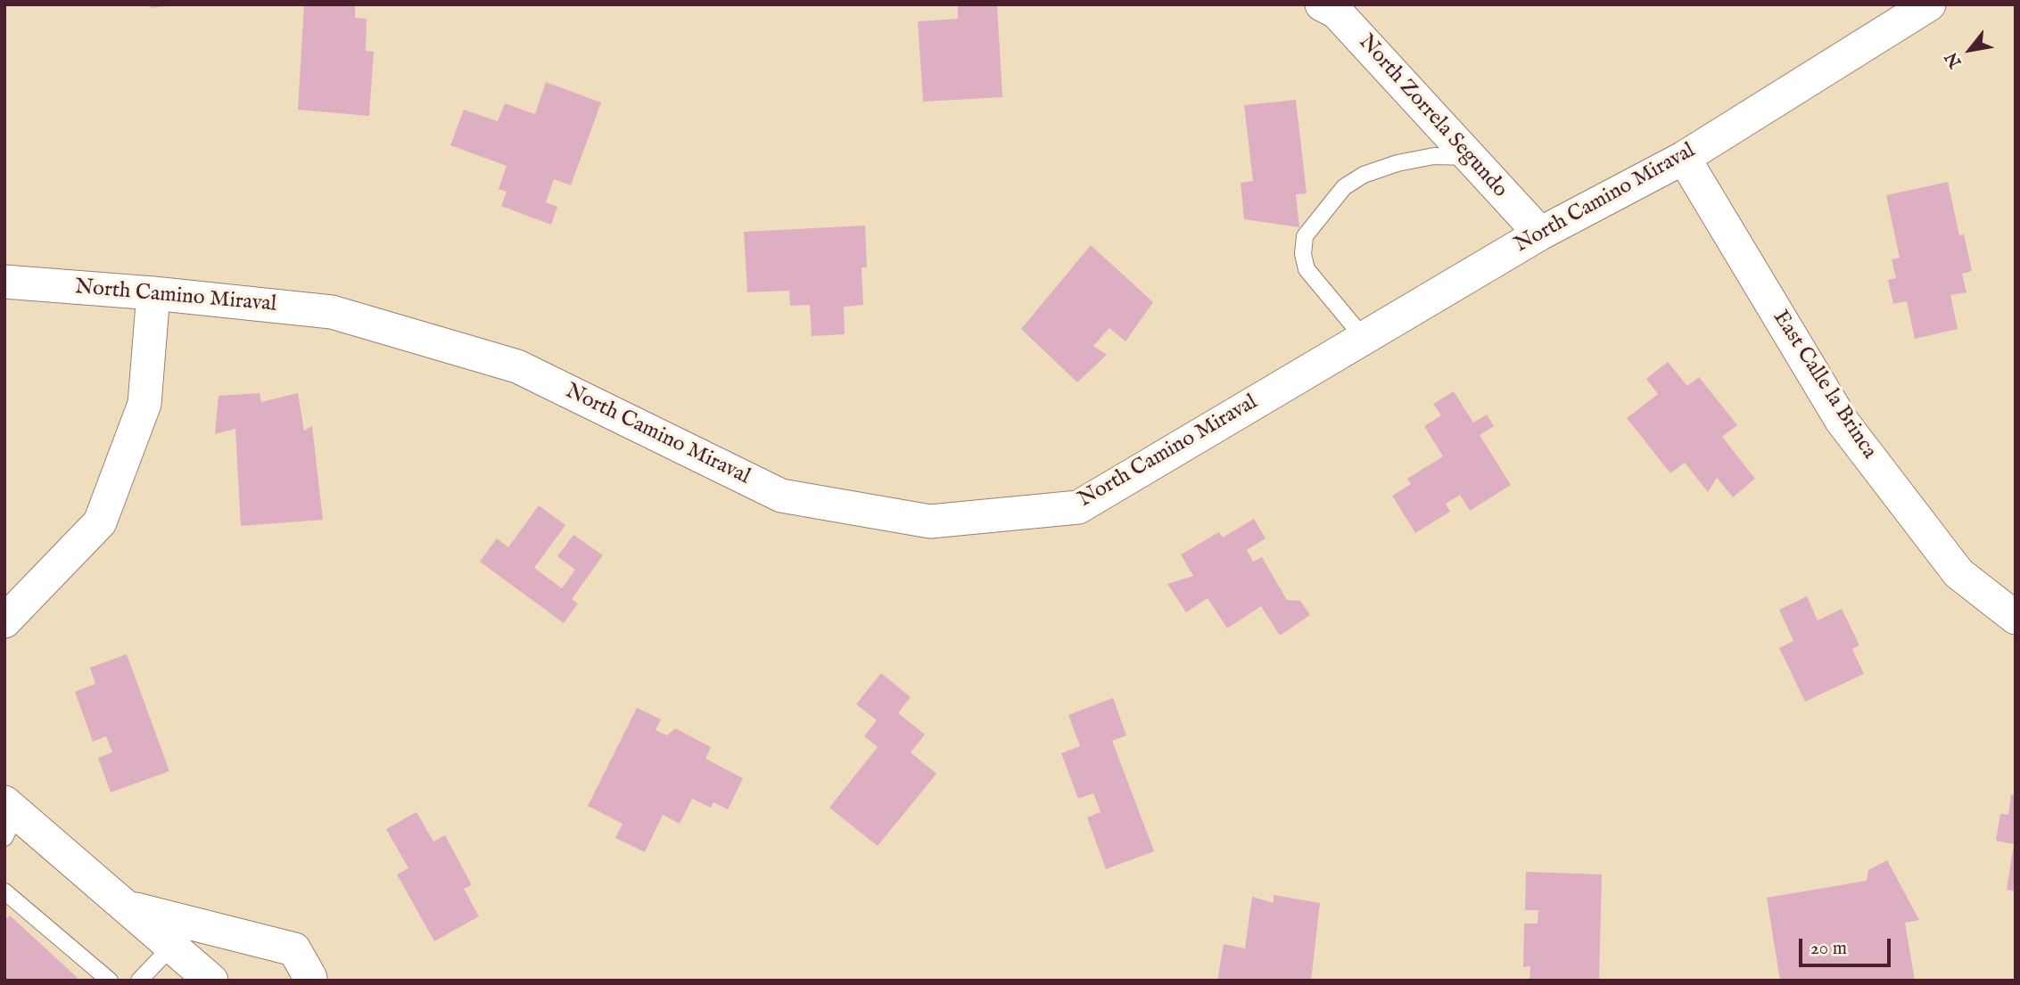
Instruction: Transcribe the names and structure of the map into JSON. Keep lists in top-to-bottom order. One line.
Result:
{"streets":{"street":["North Zorrela Segundo","North Camino Miraval","East Calle la Brinca"]},"crossings":[["North Zorrela Segundo","North Camino Miraval"],["North Camino Miraval","East Calle la Brinca"]],"scale_bar":"20 m","north":"bottom left"}
